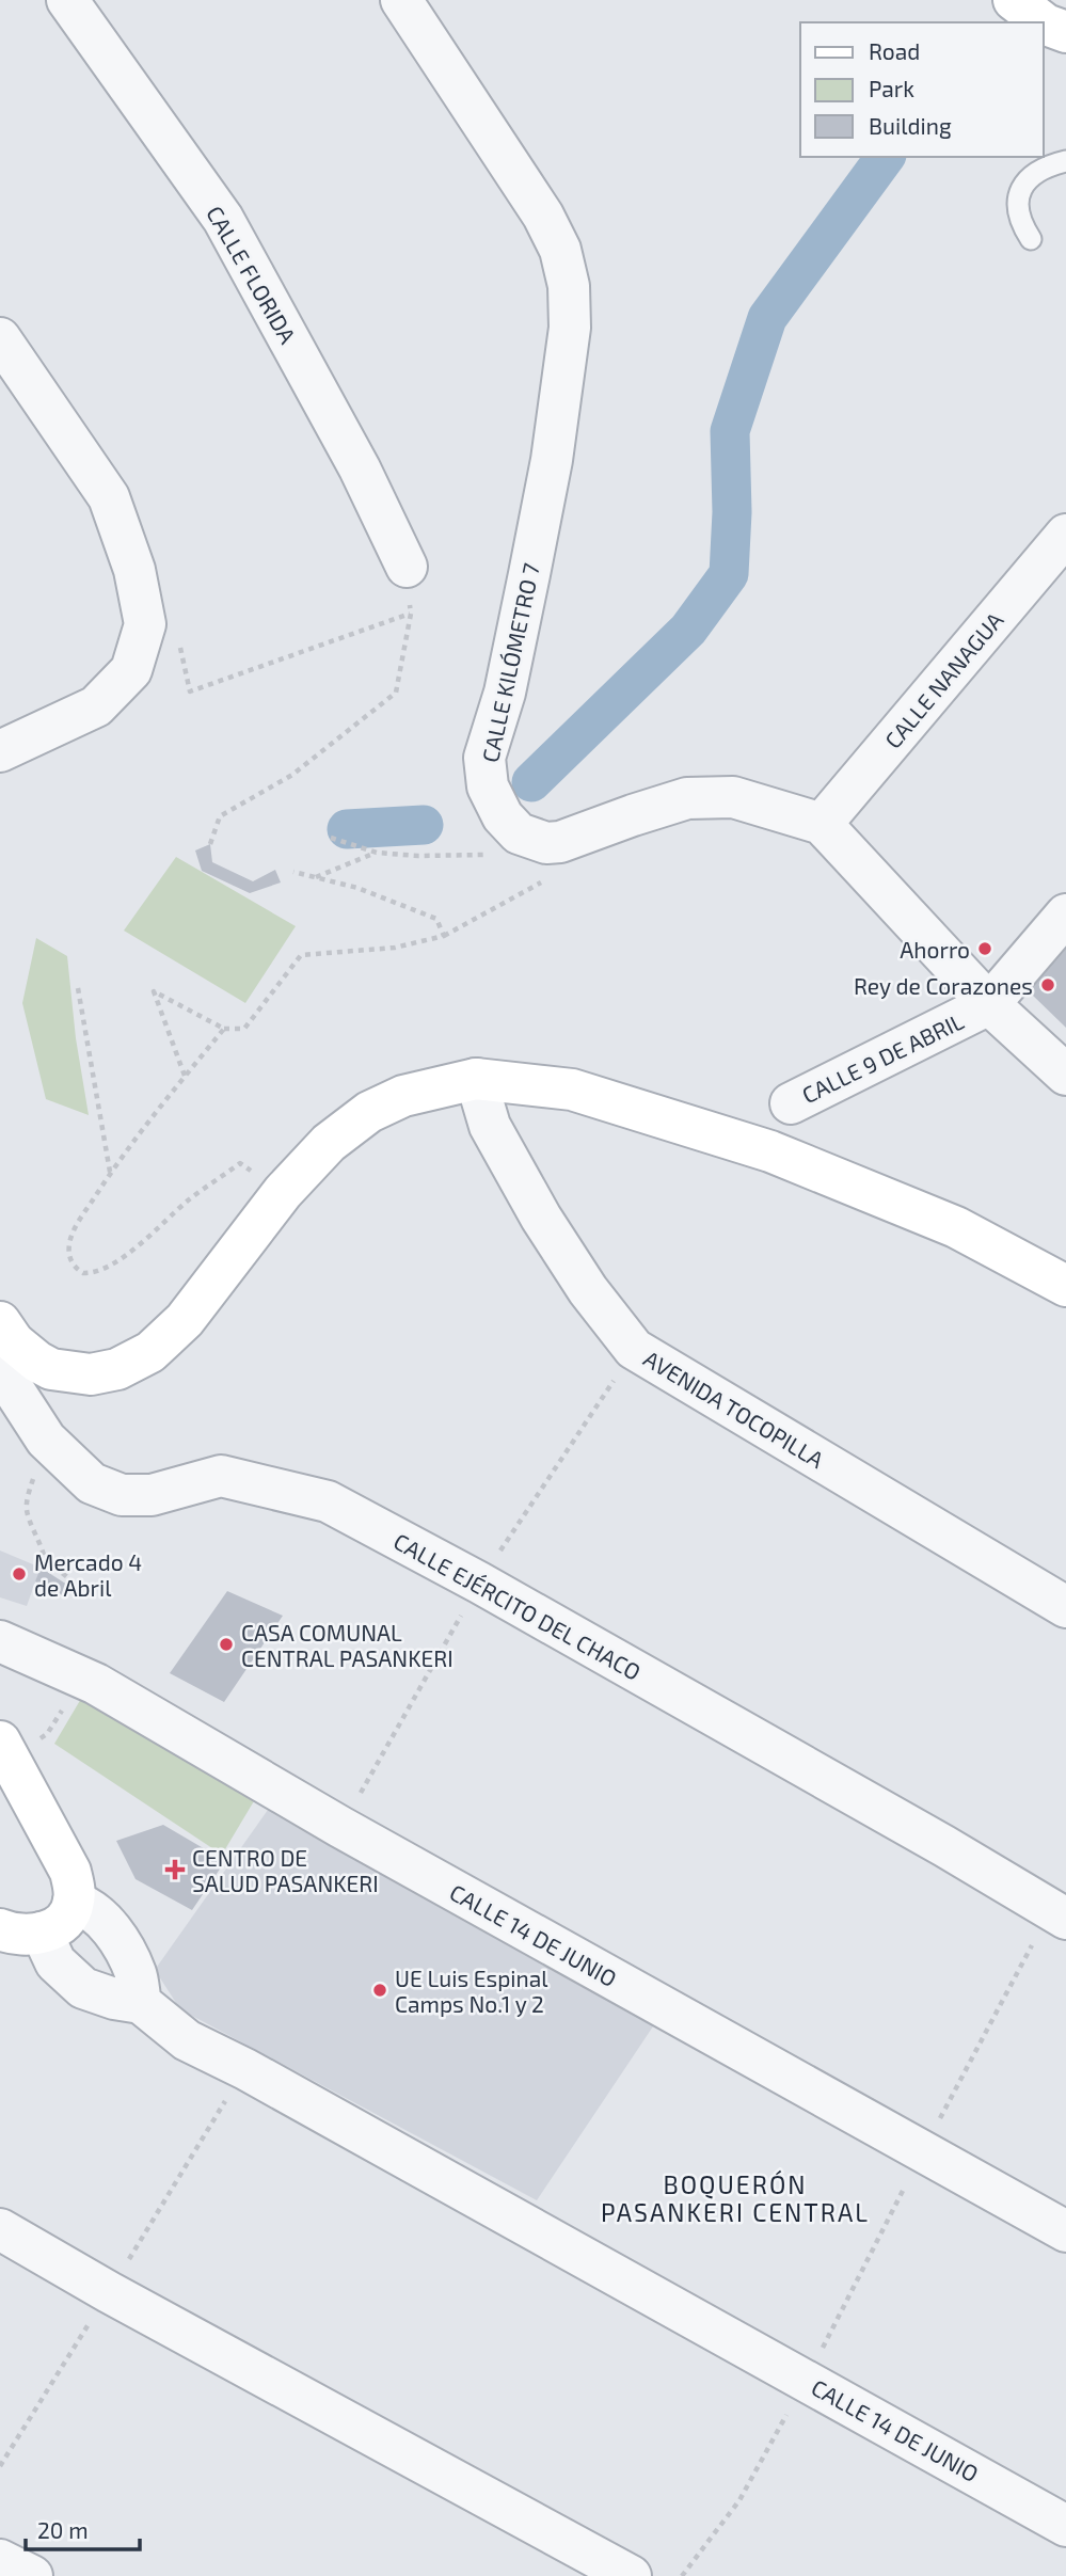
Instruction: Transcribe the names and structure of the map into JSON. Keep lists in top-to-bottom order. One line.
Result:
{"streets":{"street":["CALLE FLORIDA","CALLE KILÓMETRO 7","CALLE NANAGUA","CALLE 9 DE ABRIL","AVENIDA TOCOPILLA","CALLE EJÉRCITO DEL CHACO","CALLE 14 DE JUNIO"]},"districts":["BOQUERÓN PASANKERI CENTRAL"],"places":{"other":["Ahorro","Rey de Corazones","Mercado 4 de Abril","CASA COMUNAL CENTRAL PASANKERI","UE Luis Espinal Camps No.1 y 2"],"health":["CENTRO DE SALUD PASANKERI"]},"legend":["Road","Park","Building"],"scale_bar":"20 m"}
